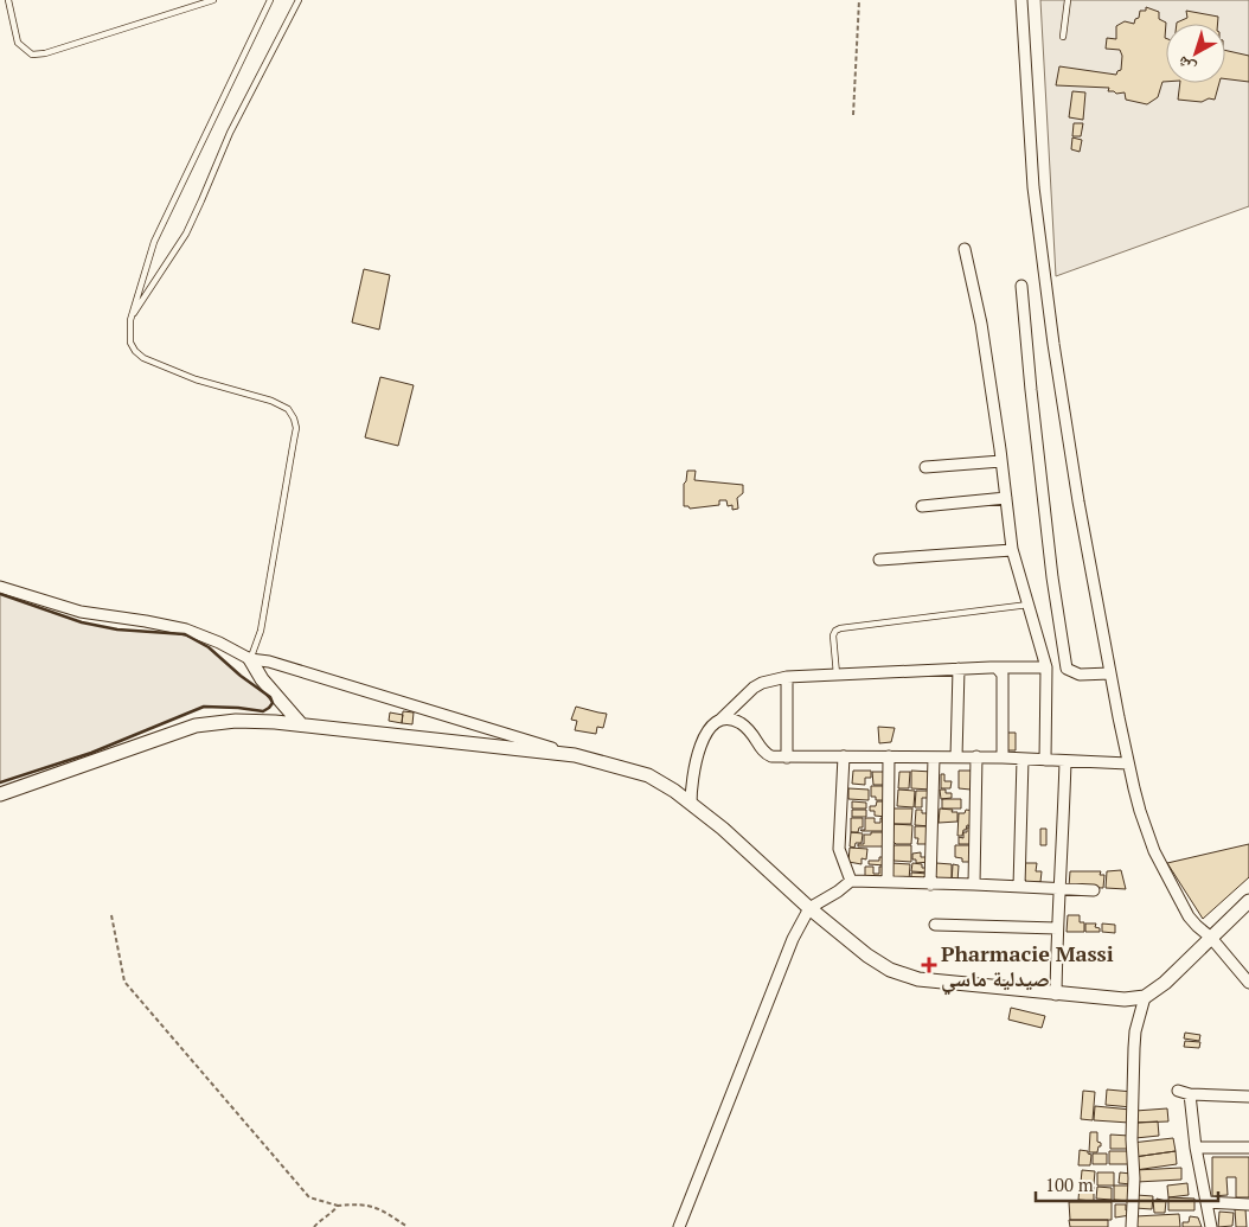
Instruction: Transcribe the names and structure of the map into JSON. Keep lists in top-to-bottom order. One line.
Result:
{"places":{"health":["Pharmacie Massi صيدلية ماسي"]},"scale_bar":"100 m","north":"bottom left"}
